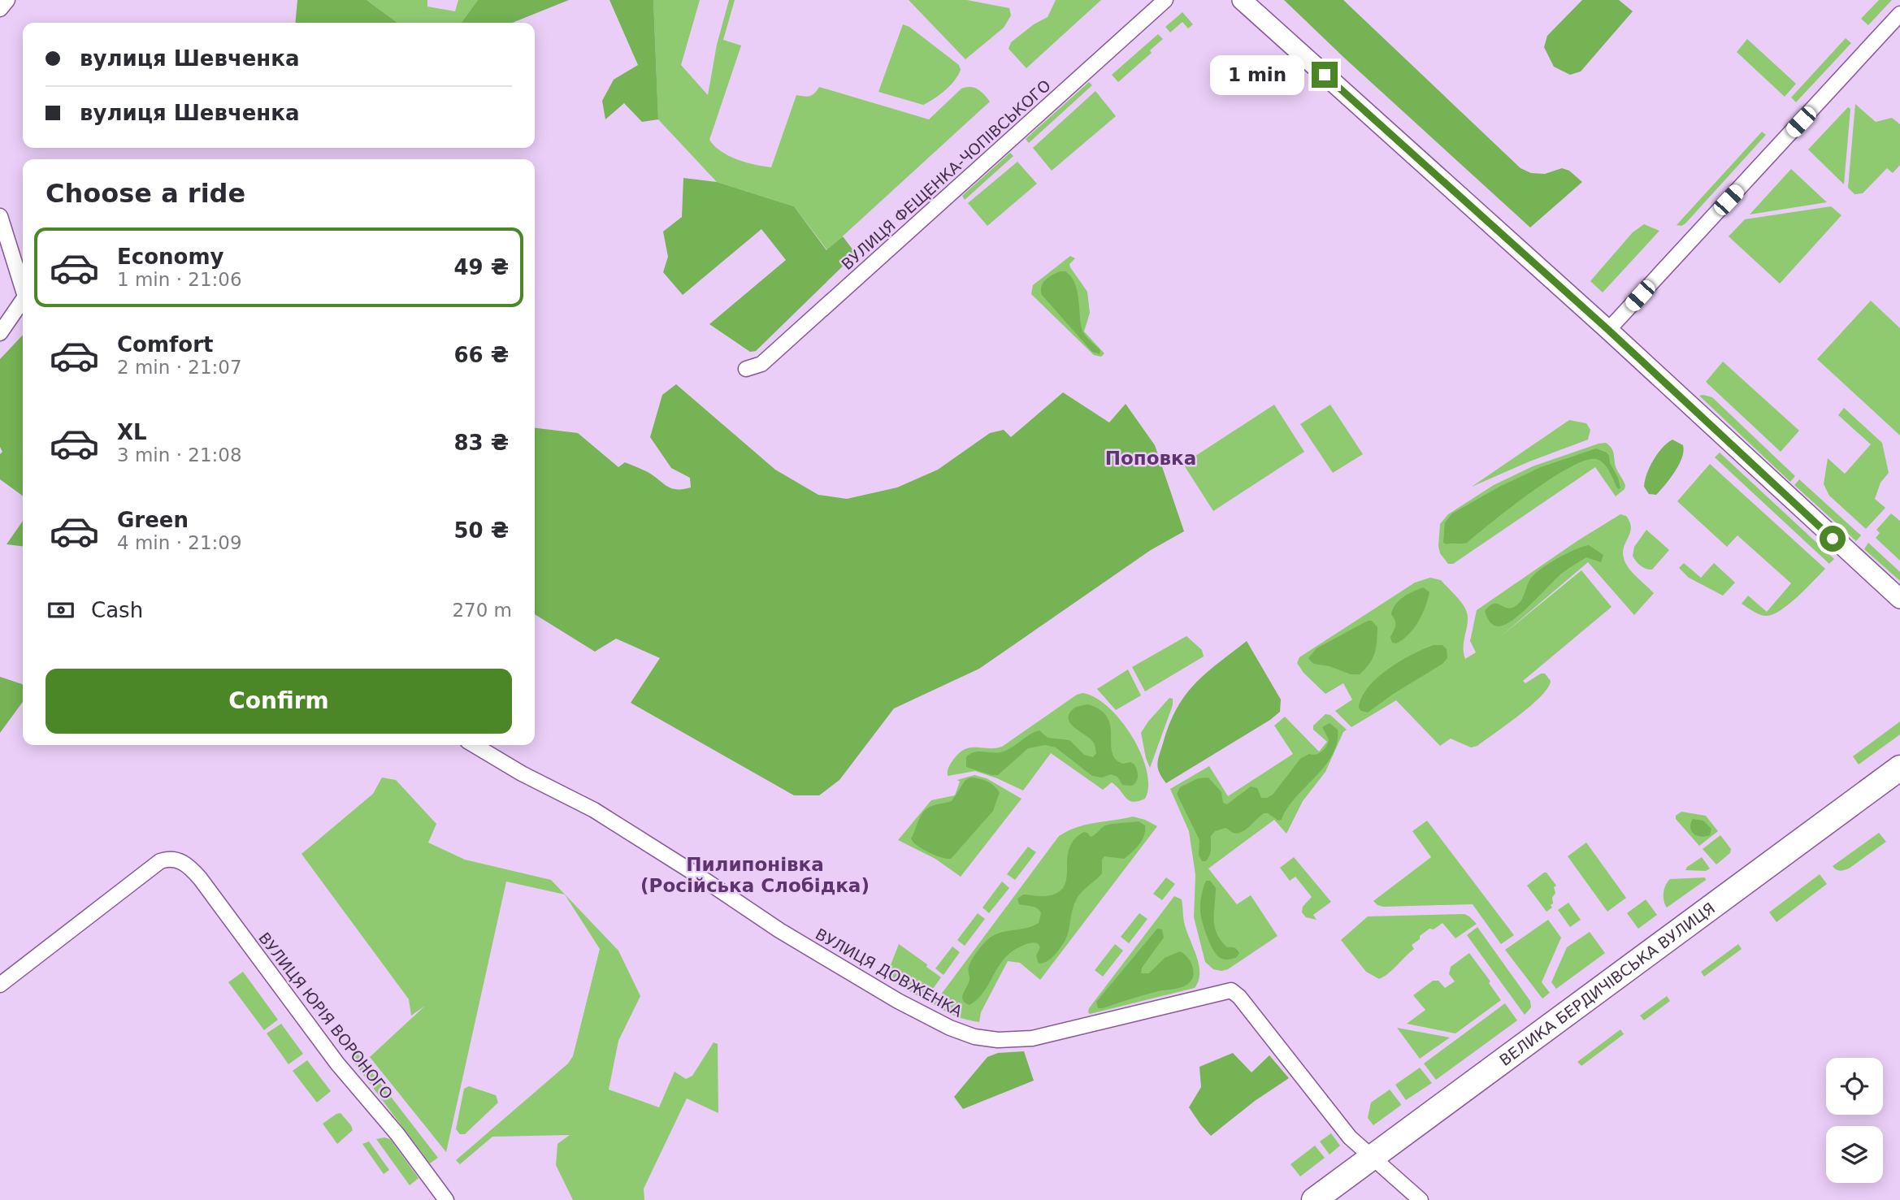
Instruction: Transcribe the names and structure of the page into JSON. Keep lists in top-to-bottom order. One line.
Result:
{"streets":{"highway":["ВЕЛИКА БЕРДИЧІВСЬКА ВУЛИЦЯ"],"street":["ВУЛИЦЯ ФЕЩЕНКА-ЧОПІВСЬКОГО","ВУЛИЦЯ ДОВЖЕНКА","ВУЛИЦЯ ЮРІЯ ВОРОНОГО"]},"crossings":[["ВУЛИЦЯ ДОВЖЕНКА","ВЕЛИКА БЕРДИЧІВСЬКА ВУЛИЦЯ"]],"districts":["Поповка","Пилипонівка (Російська Слобідка)"],"page":{"banner":["вулиця Шевченка","вулиця Шевченка"],"bubble":"1 min","heading":"Choose a ride","list":[{"name":"Economy","note":"1 min · 21:06","value":"49 ₴"},{"name":"Comfort","note":"2 min · 21:07","value":"66 ₴"},{"name":"XL","note":"3 min · 21:08","value":"83 ₴"},{"name":"Green","note":"4 min · 21:09","value":"50 ₴"}],"pay":["Cash","270 m"],"buttons":"Confirm"}}
